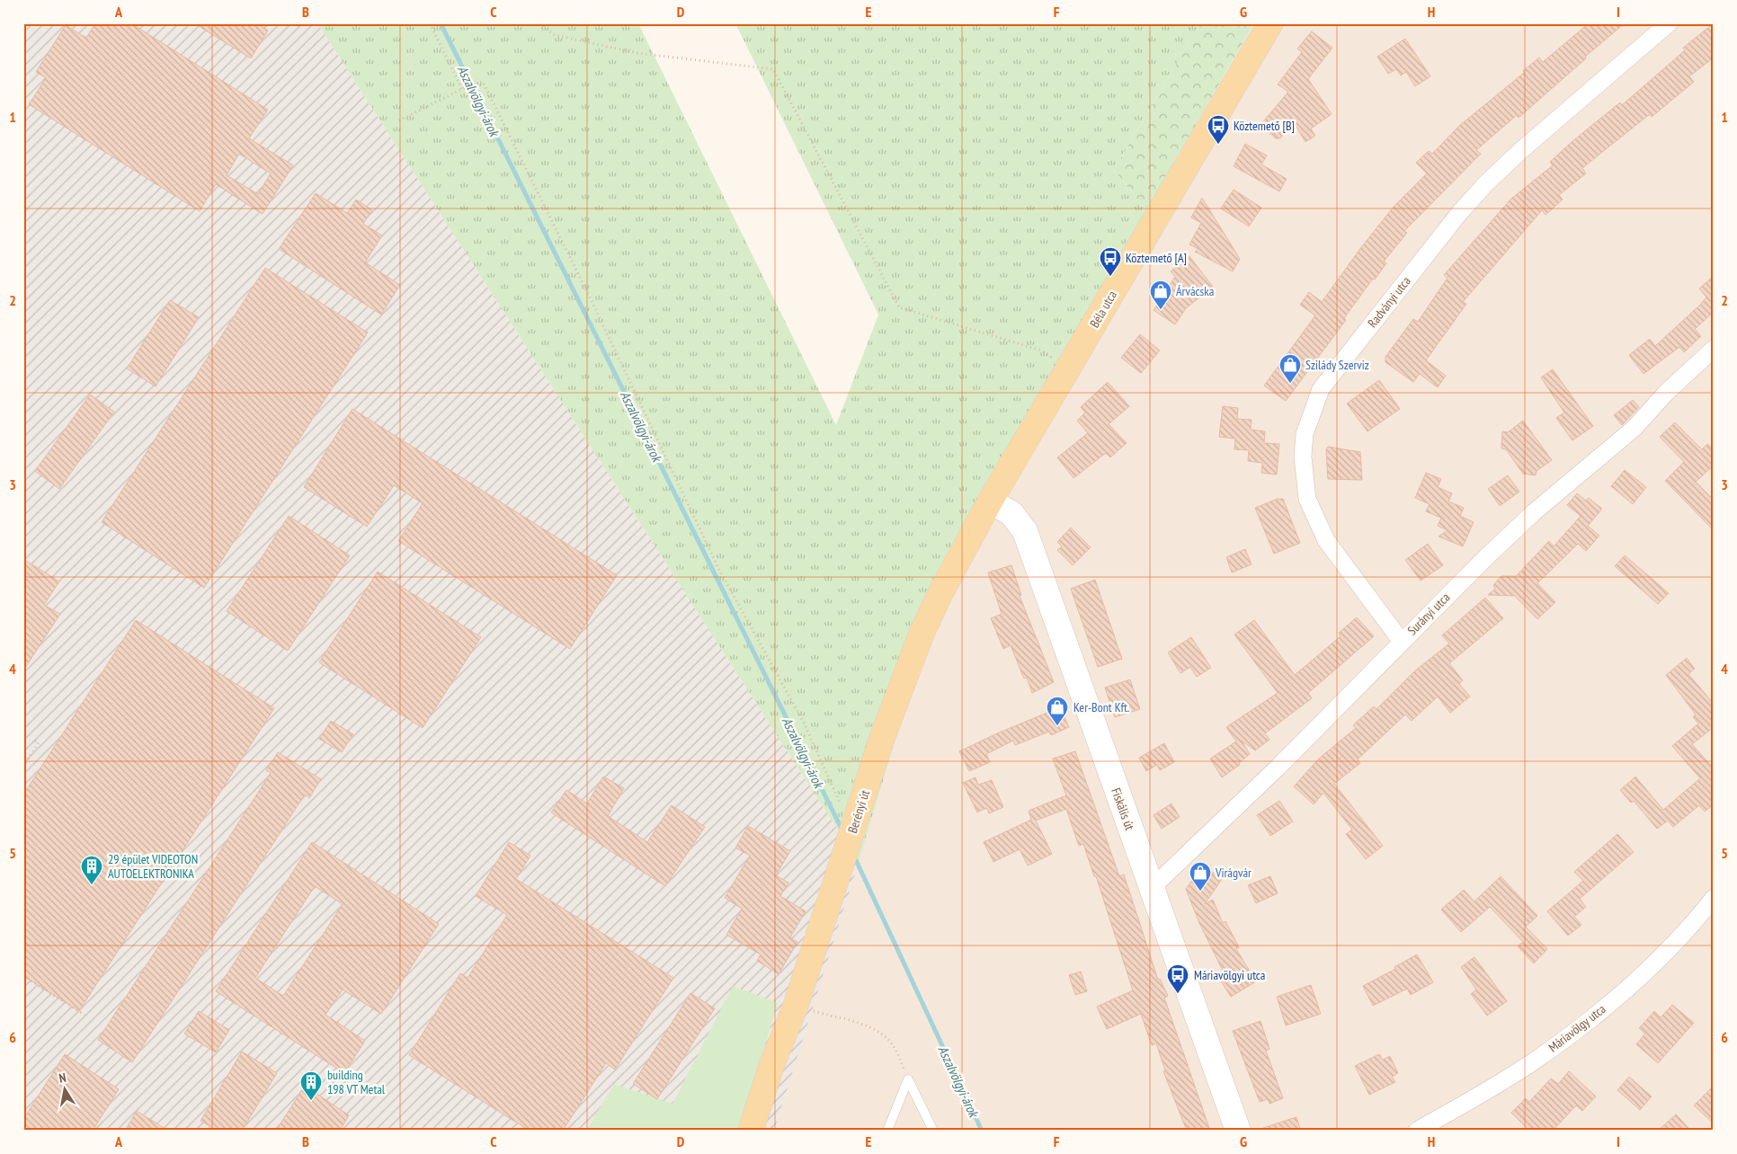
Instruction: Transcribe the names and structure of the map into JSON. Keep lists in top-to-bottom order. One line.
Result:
{"streets":{"main road":["Béla utca","Berényi út"],"street":["Radványi utca","Surányi utca","Fiskális út","Máriavölgy utca"]},"crossings":[["Radványi utca","Surányi utca"],["Béla utca","Fiskális út"],["Béla utca","Berényi út"],["Surányi utca","Fiskális út"],["Fiskális út","Berényi út"]],"water":["Aszalvölgyi-árok"],"places":{"bus stop":["Köztemető [B]","Köztemető [A]","Máriavölgyi utca"],"shop":["Árvácska","Szilády Szerviz","Ker-Bont Kft.","Virágvár"],"building":["29 épület VIDEOTON AUTOELEKTRONIKA","building 198 VT Metal"]},"north":"top","grid":{"columns":["A","B","C","D","E","F","G","H","I"],"rows":["1","2","3","4","5","6"]}}
